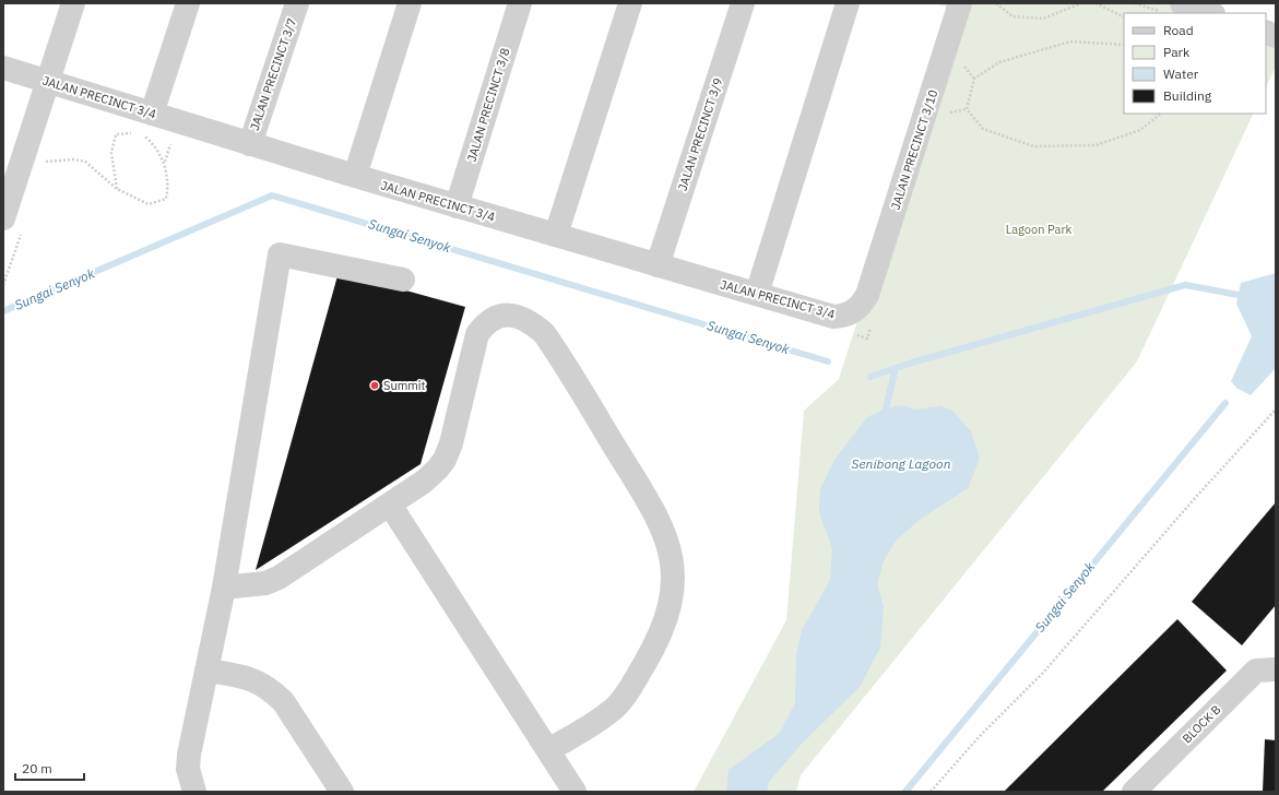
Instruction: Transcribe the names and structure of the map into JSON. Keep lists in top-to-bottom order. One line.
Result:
{"streets":{"street":["JALAN PRECINCT 3/7","JALAN PRECINCT 3/4","JALAN PRECINCT 3/8","JALAN PRECINCT 3/9","JALAN PRECINCT 3/10","BLOCK B"]},"crossings":[["JALAN PRECINCT 3/7","JALAN PRECINCT 3/4"],["JALAN PRECINCT 3/4","JALAN PRECINCT 3/8"],["JALAN PRECINCT 3/4","JALAN PRECINCT 3/9"],["JALAN PRECINCT 3/4","JALAN PRECINCT 3/10"]],"water":["Sungai Senyok","Senibong Lagoon"],"parks":["Lagoon Park"],"places":["Summit"],"legend":["Road","Park","Water","Building"],"scale_bar":"20 m"}
